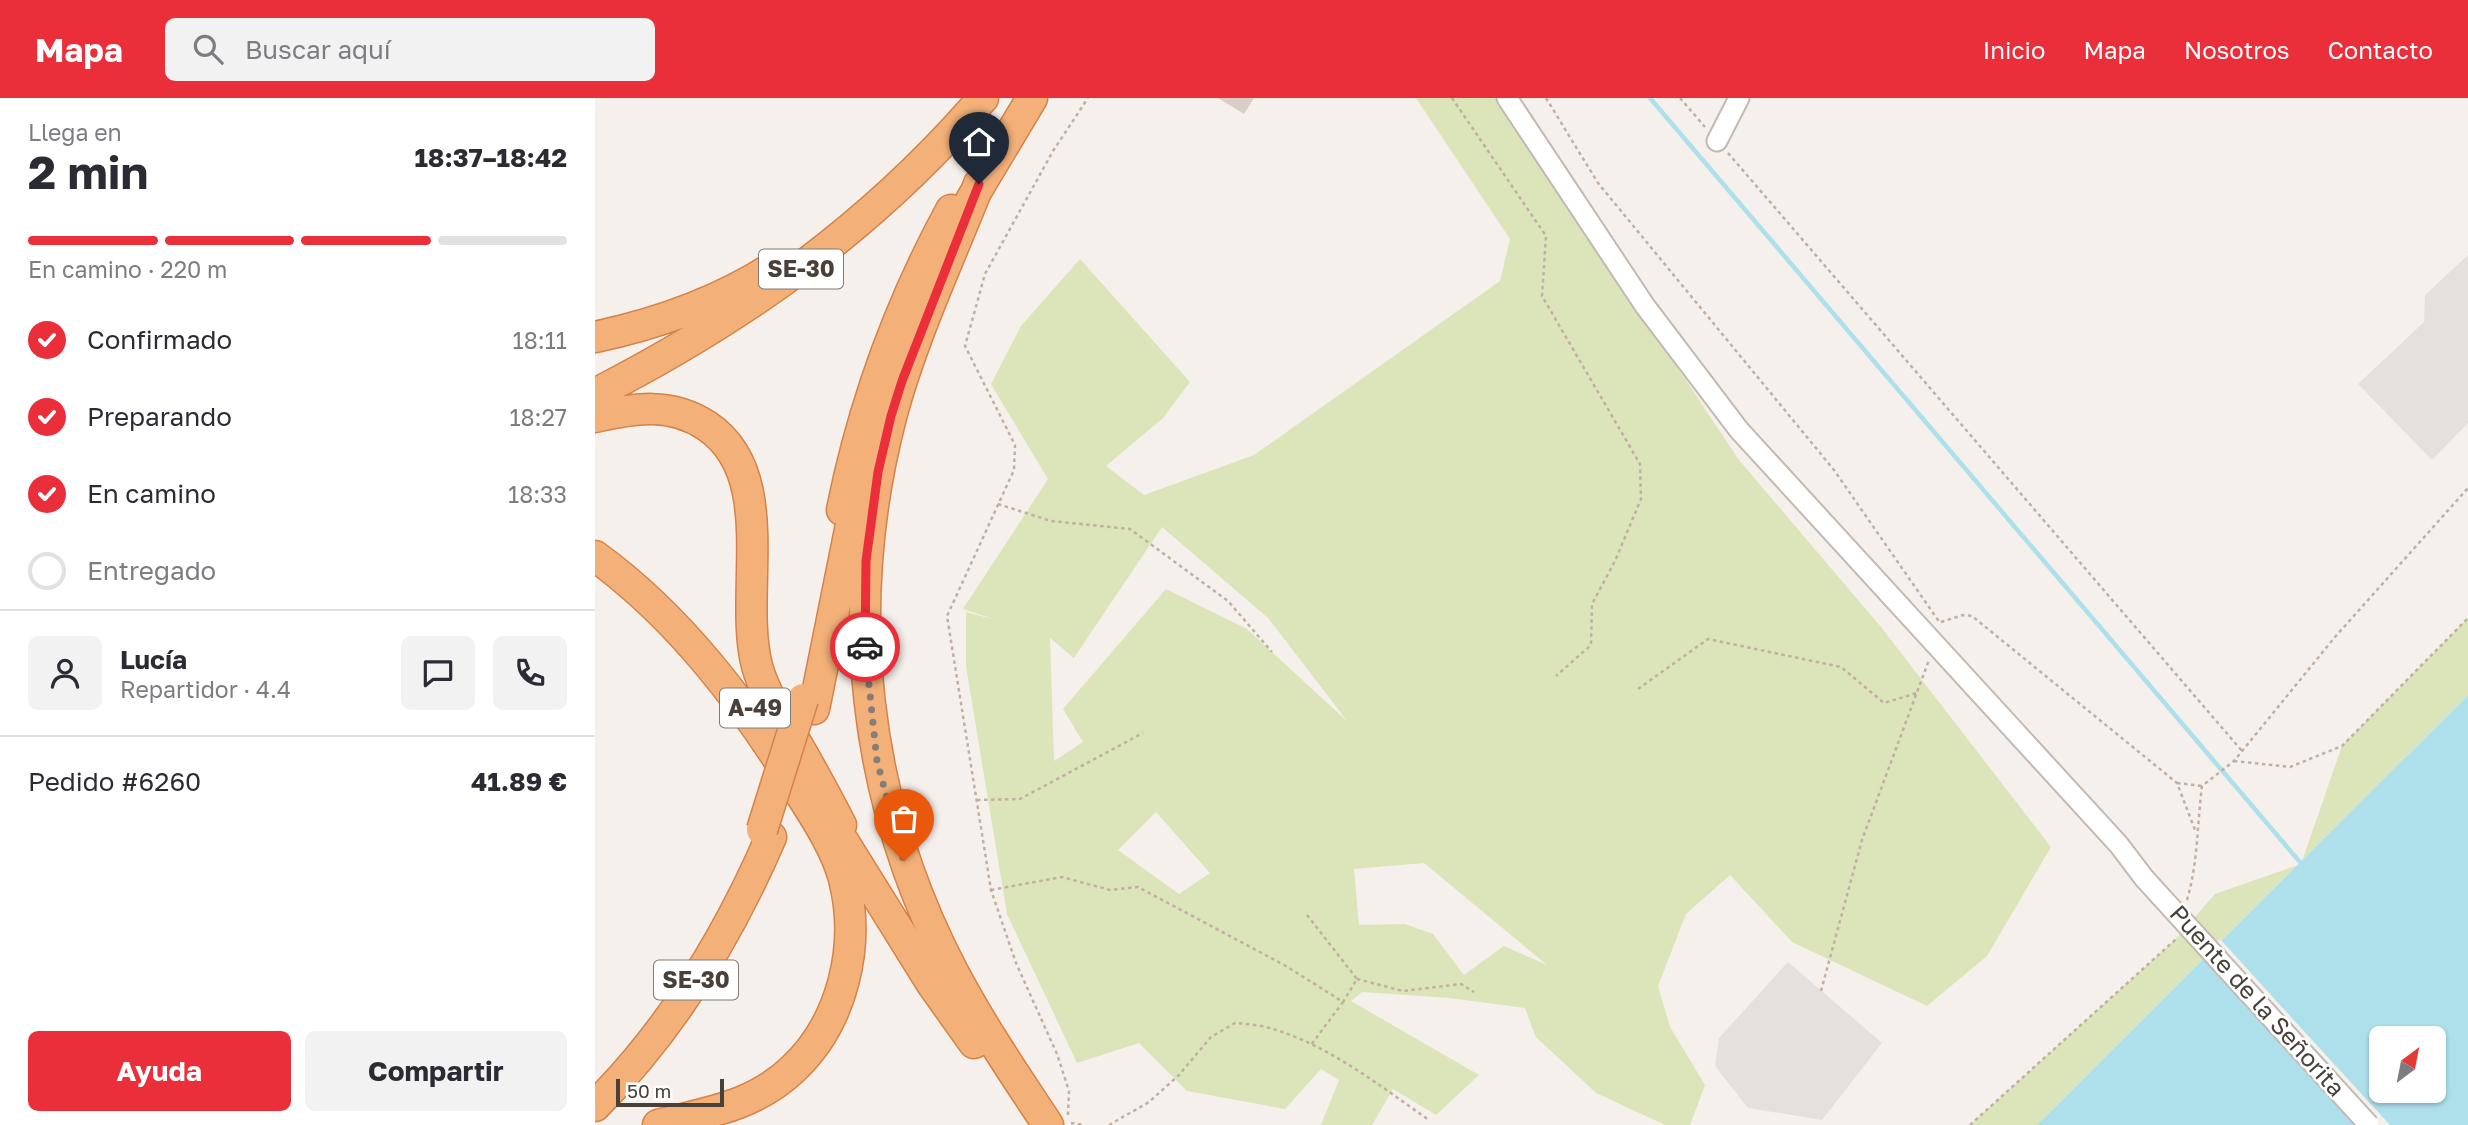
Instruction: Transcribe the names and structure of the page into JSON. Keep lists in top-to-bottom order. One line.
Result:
{"streets":{"highway":["SE-30","A-49"],"street":["Puente de la Señorita"]},"scale_bar":"50 m","north":"top right","page":{"header":"Mapa","search":"Buscar aquí","nav":["Inicio","Mapa","Nosotros","Contacto"],"heading":["2 min","Llega en","18:37–18:42"],"panel":["Lucía","Repartidor · 4.4","Pedido #6260","41.89 €"],"bar":"En camino · 220 m","list":[["Confirmado","18:11"],["Preparando","18:27"],["En camino","18:33"],"Entregado"],"buttons":["Ayuda","Compartir"],"scale":"50 m"}}
